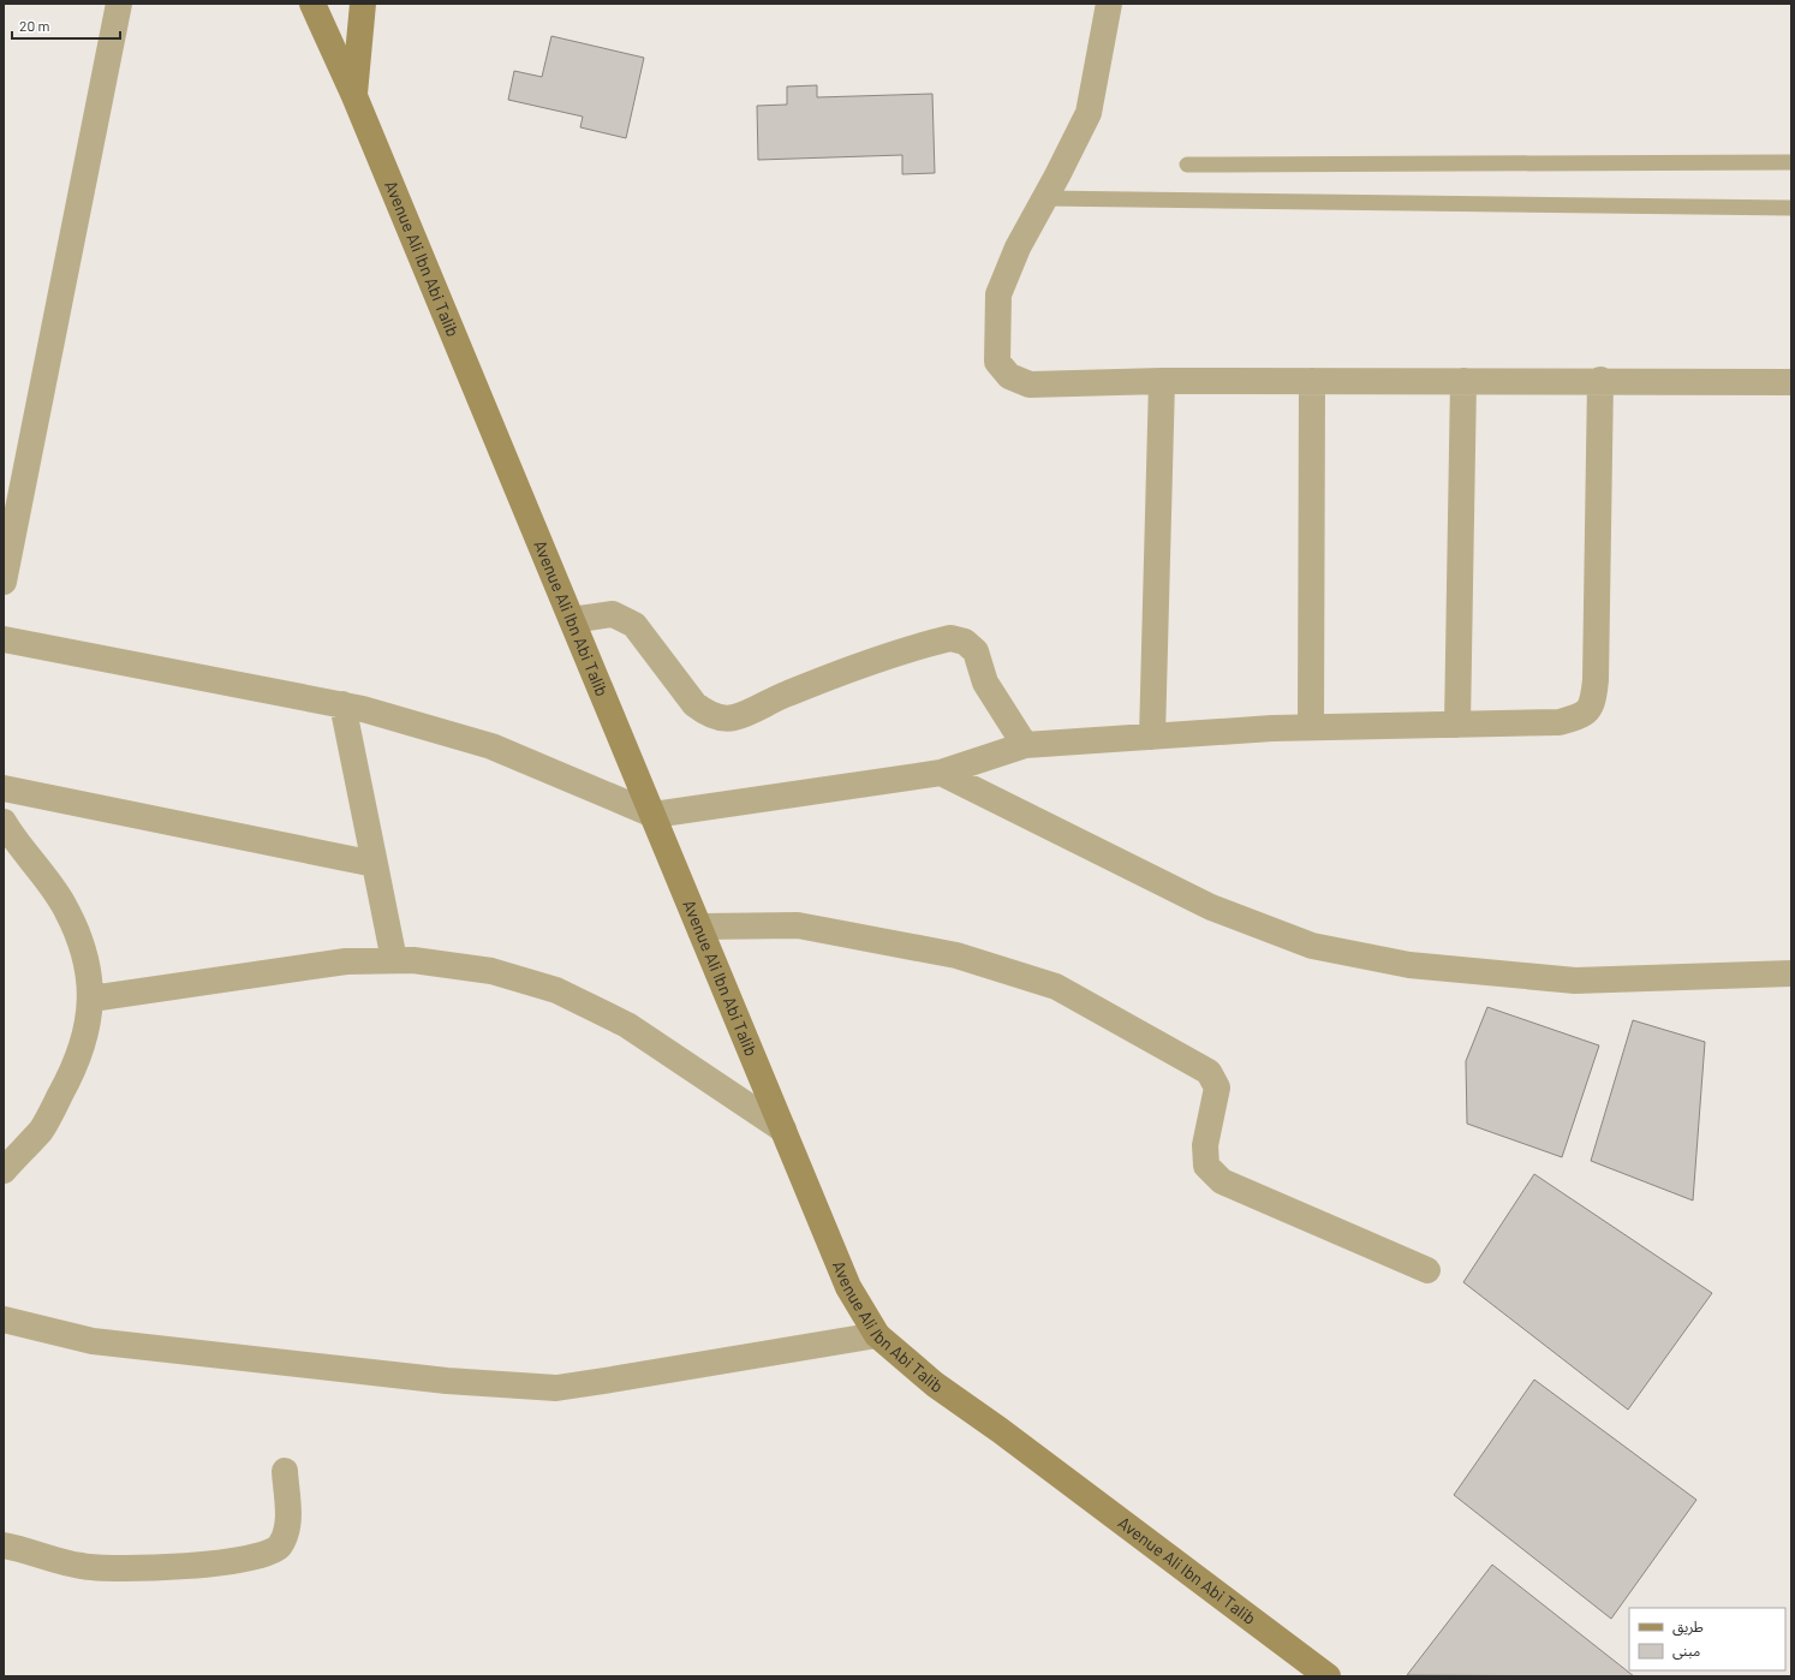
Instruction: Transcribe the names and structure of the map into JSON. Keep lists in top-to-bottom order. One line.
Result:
{"streets":{"main road":["Avenue Ali Ibn Abi Talib"]},"legend":["طريق","مبنى"],"scale_bar":"20 m"}
